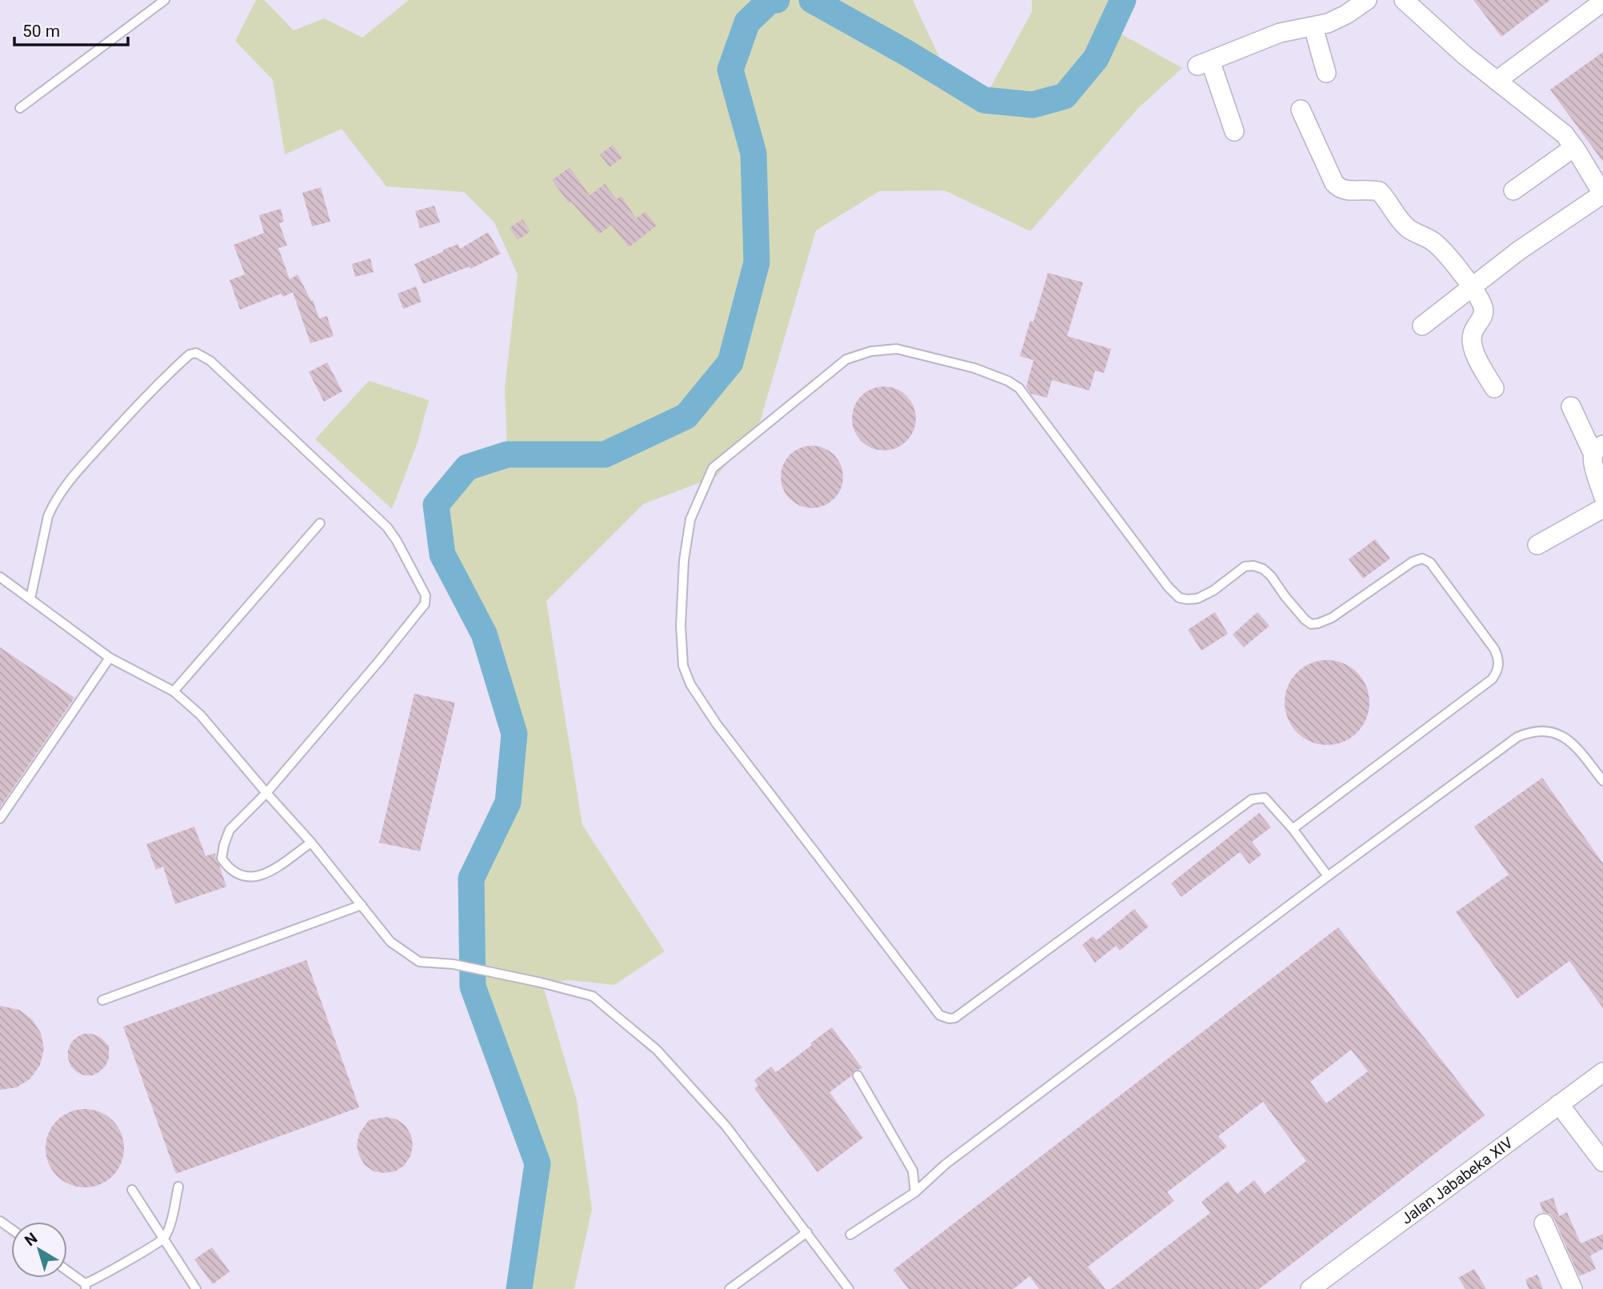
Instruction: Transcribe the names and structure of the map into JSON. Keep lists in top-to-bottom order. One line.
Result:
{"streets":{"street":["Jalan Jababeka XIV"]},"scale_bar":"50 m","north":"top left"}
